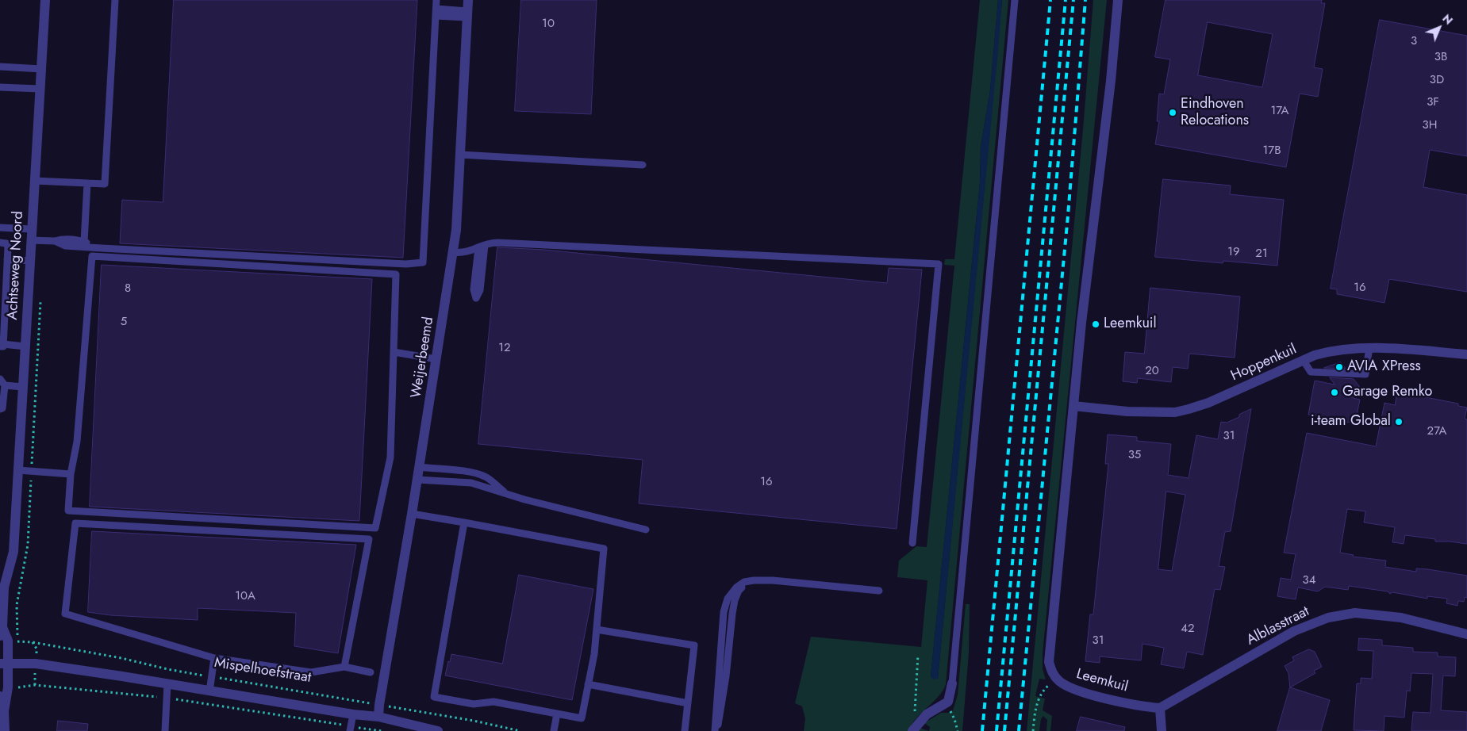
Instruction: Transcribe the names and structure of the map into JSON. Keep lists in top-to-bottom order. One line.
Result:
{"streets":{"street":["Achtseweg Noord","Weijerbeemd","Hoppenkuil","Alblasstraat","Mispelhoefstraat","Leemkuil"]},"crossings":[["Achtseweg Noord","Mispelhoefstraat"],["Weijerbeemd","Mispelhoefstraat"],["Hoppenkuil","Leemkuil"],["Alblasstraat","Leemkuil"]],"places":["Eindhoven Relocations","Leemkuil","AVIA XPress","Garage Remko","i-team Global"],"house_numbers":["10","3","3B","3D","3F","17A","3H","17B","19","21","16","8","5","12","20","27A","31","35","16","34","10A","42","31"],"north":"top right"}
